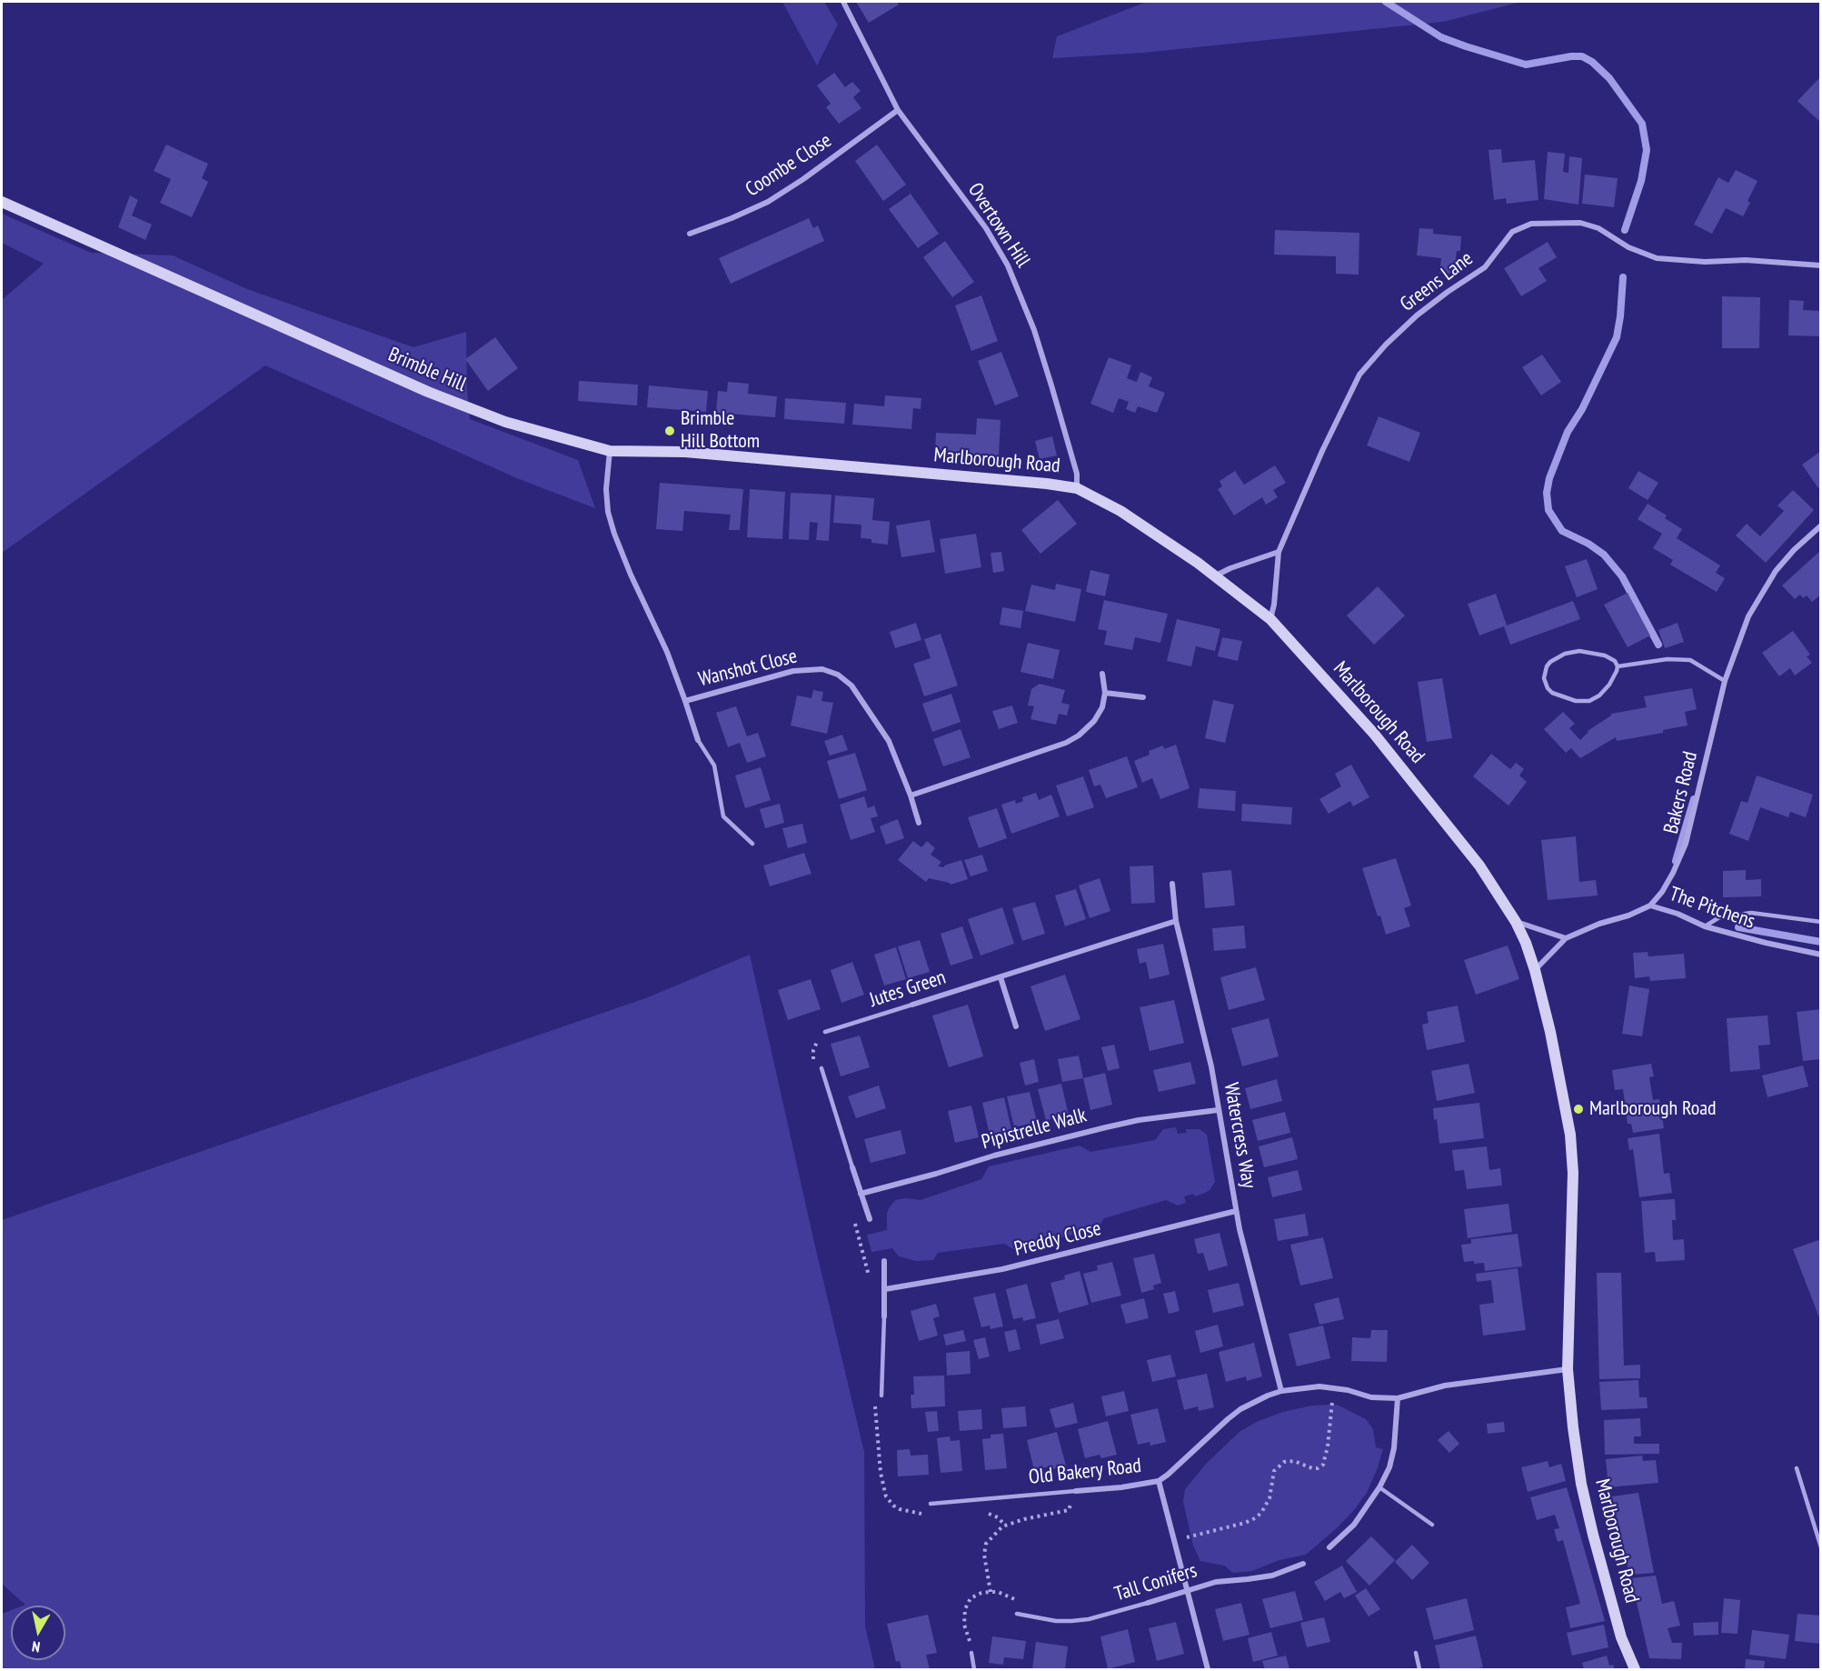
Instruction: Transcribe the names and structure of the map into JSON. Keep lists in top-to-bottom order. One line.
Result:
{"streets":{"main road":["Brimble Hill","Marlborough Road"],"street":["Coombe Close","Overtown Hill","Greens Lane","Wanshot Close","Bakers Road","The Pitchens","Jutes Green","Pipistrelle Walk","Watercress Way","Preddy Close","Old Bakery Road","Tall Conifers"]},"crossings":[["Coombe Close","Overtown Hill"],["Overtown Hill","Marlborough Road"],["Greens Lane","Marlborough Road"],["Brimble Hill","Marlborough Road"],["Brimble Hill","Wanshot Close"],["Marlborough Road","The Pitchens"],["Marlborough Road","Old Bakery Road"],["Bakers Road","The Pitchens"],["Jutes Green","Watercress Way"],["Pipistrelle Walk","Watercress Way"],["Watercress Way","Preddy Close"],["Watercress Way","Old Bakery Road"]],"places":["Brimble Hill Bottom","Marlborough Road"],"north":"bottom"}
